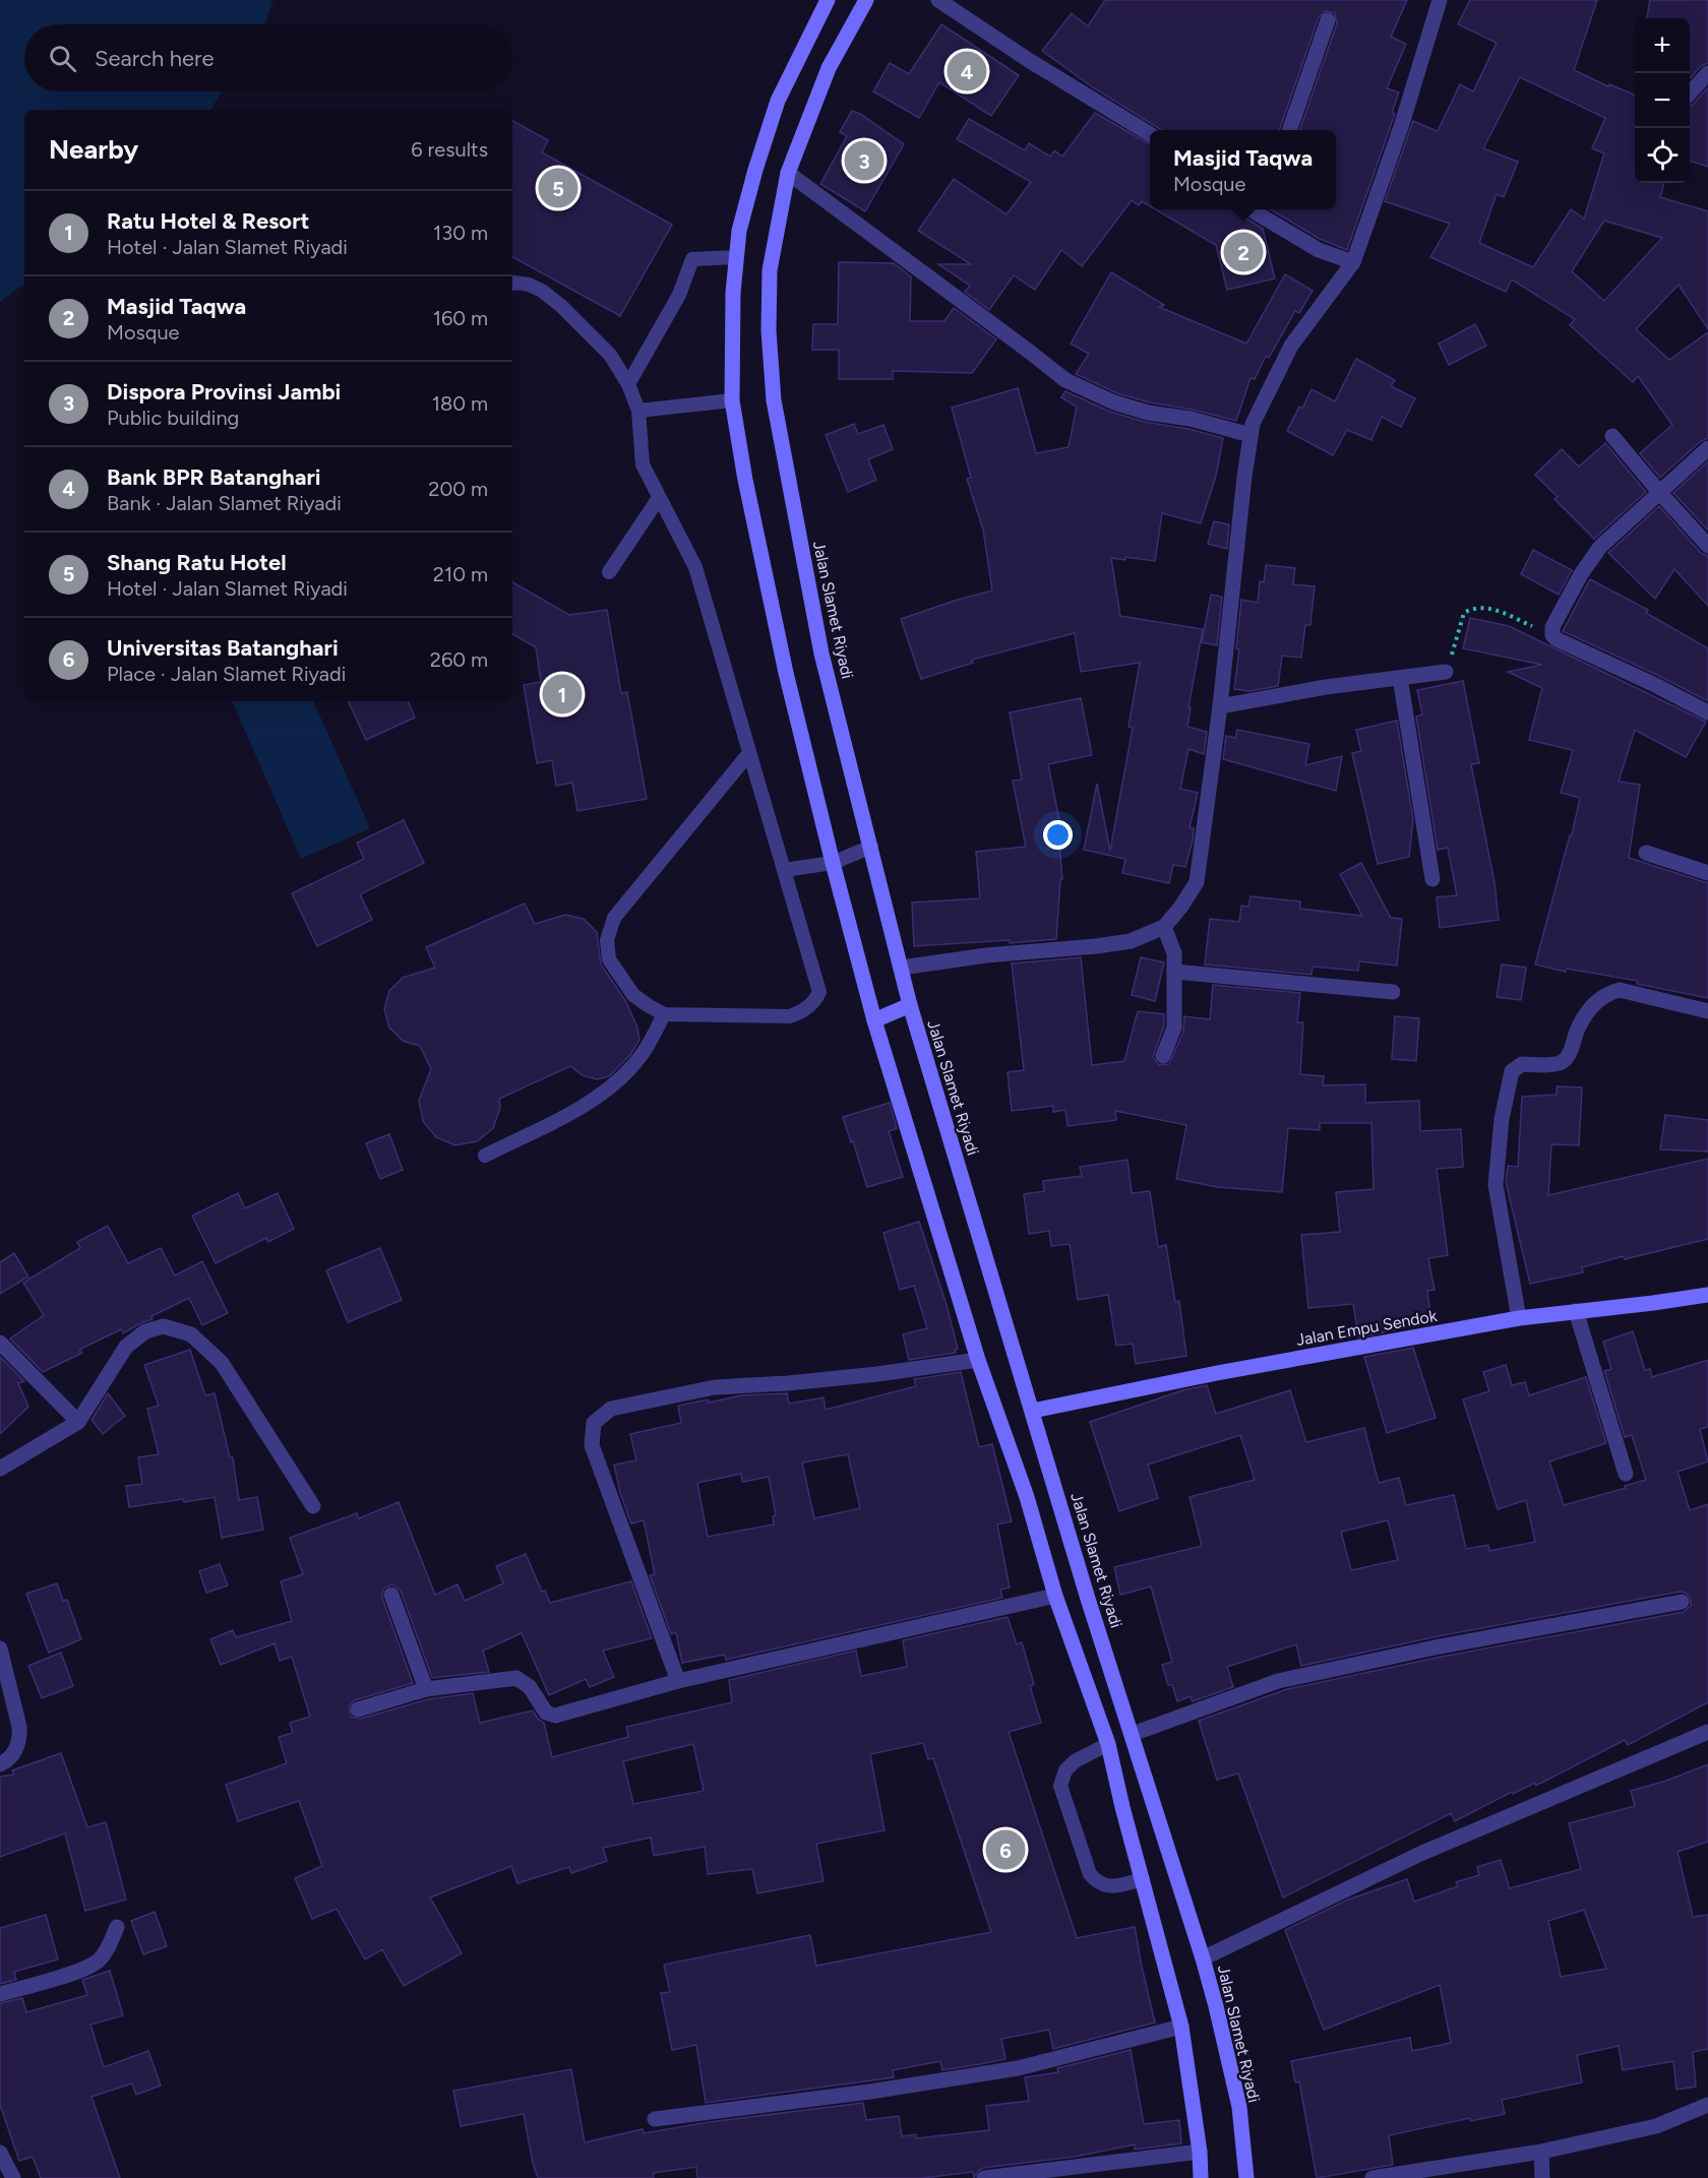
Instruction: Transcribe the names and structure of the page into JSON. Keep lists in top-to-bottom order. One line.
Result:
{"streets":{"main road":["Jalan Slamet Riyadi","Jalan Empu Sendok"]},"crossings":[["Jalan Slamet Riyadi","Jalan Empu Sendok"]],"page":{"map_buttons":["+","−"],"search":"Search here","pins":["4","3","5","2","1","6"],"heading":["Nearby","6 results"],"popup":["Masjid Taqwa","Mosque"],"list":[{"mark":"1","name":"Ratu Hotel & Resort","note":"Hotel · Jalan Slamet Riyadi","value":"130 m"},{"mark":"2","name":"Masjid Taqwa","note":"Mosque","value":"160 m"},{"mark":"3","name":"Dispora Provinsi Jambi","note":"Public building","value":"180 m"},{"mark":"4","name":"Bank BPR Batanghari","note":"Bank · Jalan Slamet Riyadi","value":"200 m"},{"mark":"5","name":"Shang Ratu Hotel","note":"Hotel · Jalan Slamet Riyadi","value":"210 m"},{"mark":"6","name":"Universitas Batanghari","note":"Place · Jalan Slamet Riyadi","value":"260 m"}]}}
